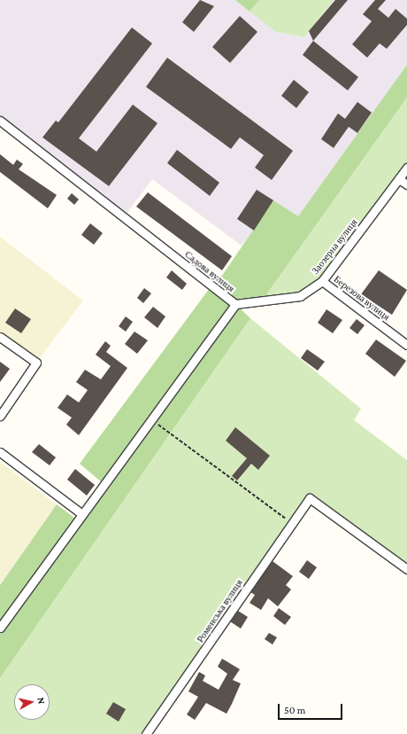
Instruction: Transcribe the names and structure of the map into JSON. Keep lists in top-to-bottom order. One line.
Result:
{"streets":{"street":["Заозерна вулиця","Садова вулиця","Березова вулиця","Роменська вулиця"]},"crossings":[["Заозерна вулиця","Садова вулиця"],["Заозерна вулиця","Березова вулиця"]],"scale_bar":"50 m","north":"right"}
